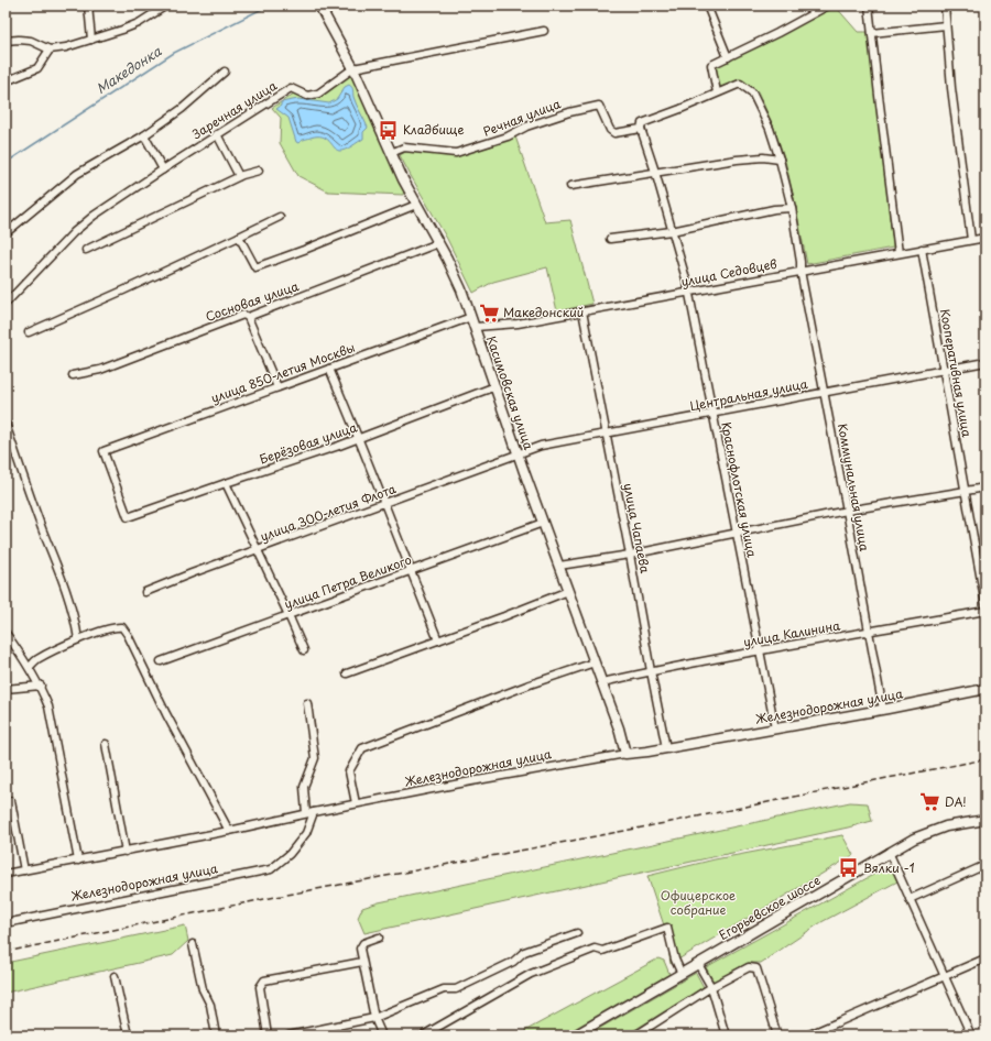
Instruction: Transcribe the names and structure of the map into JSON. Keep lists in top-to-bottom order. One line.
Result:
{"streets":{"main road":["Касимовская улица","Железнодорожная улица","Егорьевское шоссе"],"street":["Заречная улица","Речная улица","улица Седовцев","Сосновая улица","улица 850-летия Москвы","Кооперативная улица","Центральная улица","Берёзовая улица","Коммунальная улица","Краснофлотская улица","улица 300-летия Флота","улица Чапаева","улица Петра Великого","улица Калинина"]},"crossings":[["Заречная улица","Касимовская улица"],["Речная улица","Касимовская улица"],["Речная улица","Коммунальная улица"],["Речная улица","Краснофлотская улица"],["улица Седовцев","Кооперативная улица"],["улица Седовцев","Касимовская улица"],["улица Седовцев","Коммунальная улица"],["улица Седовцев","Краснофлотская улица"],["улица Седовцев","улица Чапаева"],["Сосновая улица","Касимовская улица"],["улица 850-летия Москвы","Касимовская улица"],["улица 850-летия Москвы","Берёзовая улица"],["Кооперативная улица","Центральная улица"],["Касимовская улица","Центральная улица"],["Касимовская улица","Берёзовая улица"],["Касимовская улица","улица 300-летия Флота"],["Касимовская улица","улица Петра Великого"],["Касимовская улица","улица Калинина"],["Касимовская улица","Железнодорожная улица"],["Центральная улица","Коммунальная улица"],["Центральная улица","Краснофлотская улица"],["Центральная улица","улица 300-летия Флота"],["Центральная улица","улица Чапаева"],["Коммунальная улица","улица Калинина"],["Коммунальная улица","Железнодорожная улица"],["Краснофлотская улица","улица Калинина"],["Краснофлотская улица","Железнодорожная улица"],["улица Чапаева","улица Калинина"],["улица Чапаева","Железнодорожная улица"]],"water":["Македонка"],"parks":["Офицерское собрание"],"places":{"bus stop":["Кладбище","Вялки -1"],"supermarket":["Македонский","DA!"]}}
